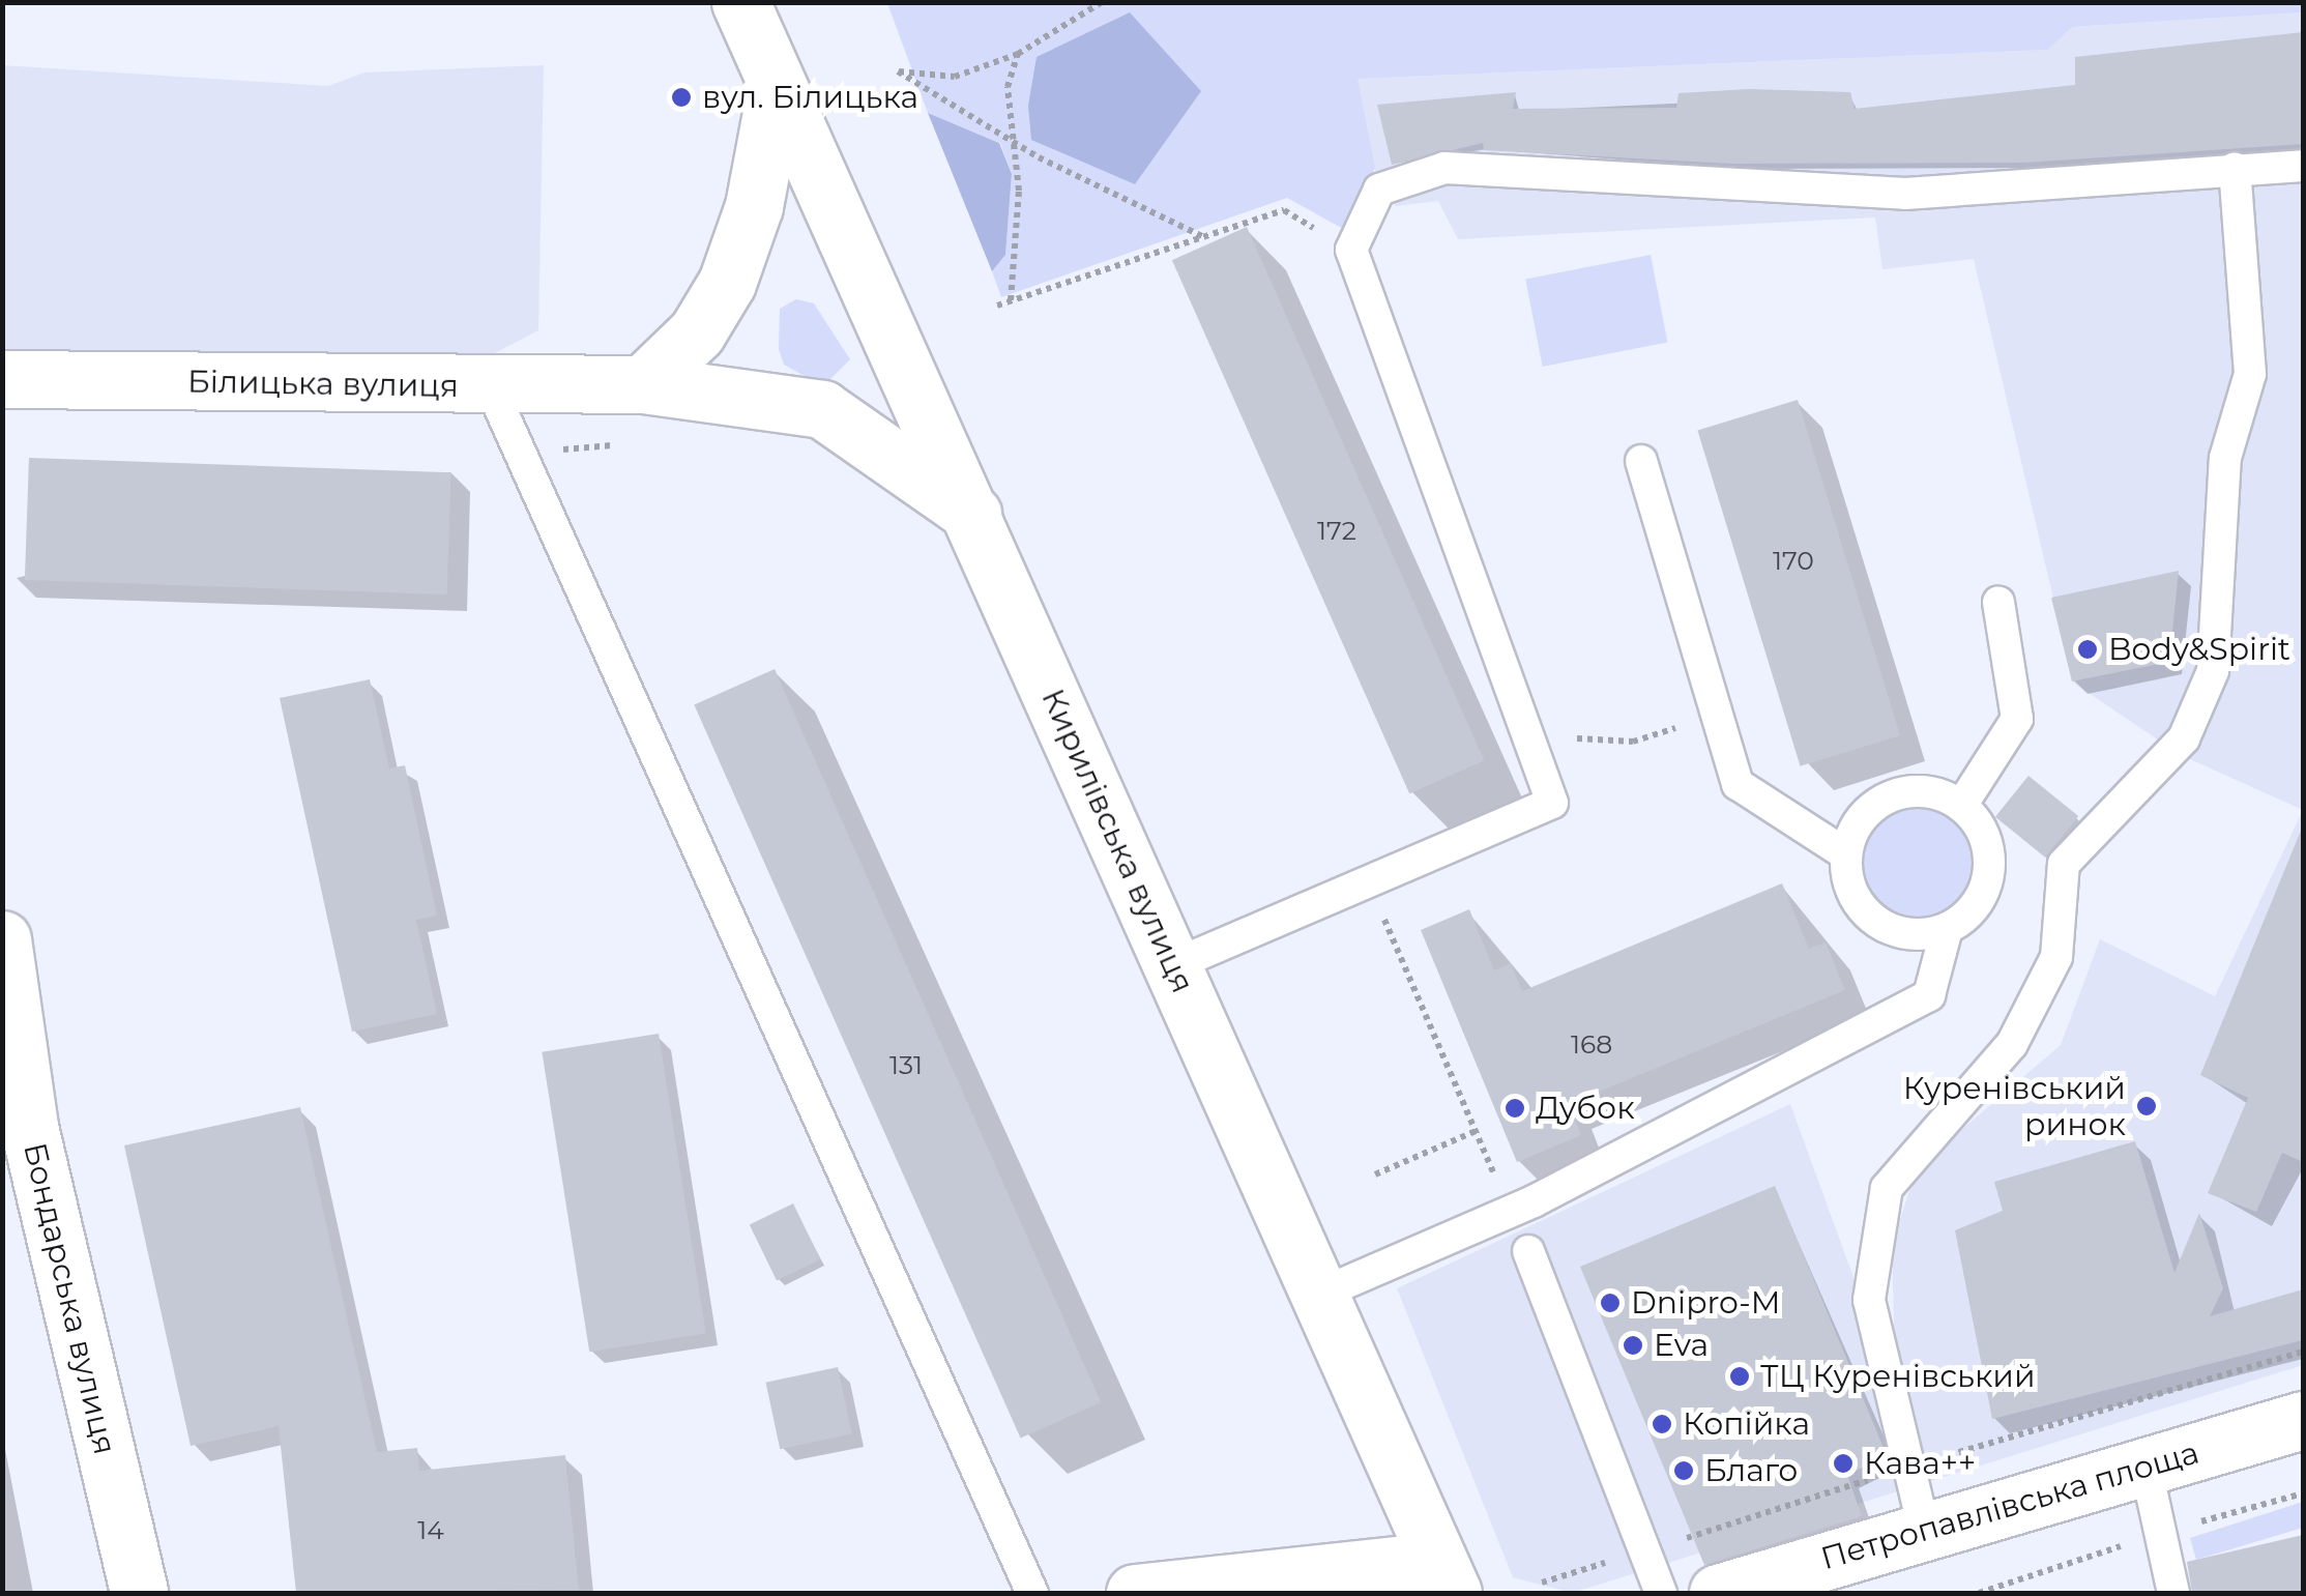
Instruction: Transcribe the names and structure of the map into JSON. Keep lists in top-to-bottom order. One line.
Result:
{"streets":{"street":["Білицька вулиця","Кирилівська вулиця","Бондарська вулиця","Петропавлівська площа"]},"crossings":[["Білицька вулиця","Кирилівська вулиця"]],"places":["вул. Білицька","Body&Spirit","Куренівський ринок","Дубок","Dnipro-M","Eva","ТЦ Куренівський","Копійка","Кава++","Благо"],"house_numbers":["172","170","168","131","14"]}
